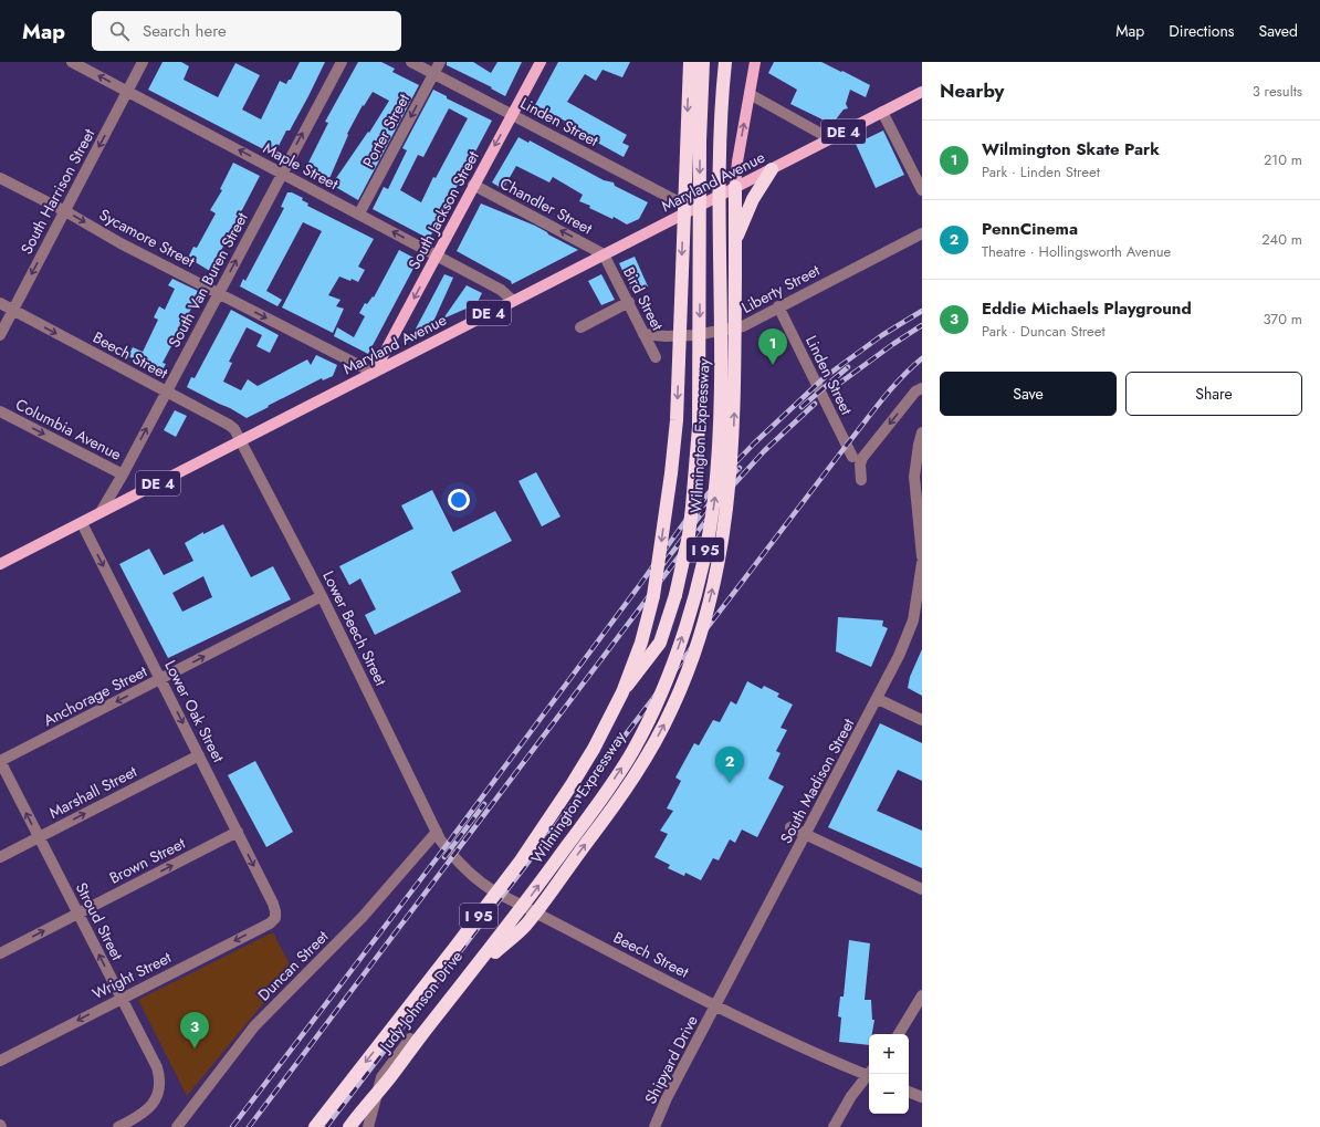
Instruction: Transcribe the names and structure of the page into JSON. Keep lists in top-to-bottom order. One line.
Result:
{"streets":{"highway":["Wilmington Expressway","I 95"],"main road":["DE 4","Maryland Avenue","South Jackson Street"],"street":["Linden Street","Porter Street","Maple Street","South Harrison Street","Chandler Street","Sycamore Street","South Van Buren Street","Liberty Street","Bird Street","Beech Street","Columbia Avenue","Lower Beech Street","Anchorage Street","Lower Oak Street","South Madison Street","Marshall Street","Brown Street","Stroud Street","Duncan Street","Wright Street","Judy Johnson Drive","Shipyard Drive"]},"crossings":[["Linden Street","Porter Street"],["Linden Street","Maryland Avenue"],["Linden Street","South Jackson Street"],["Linden Street","Liberty Street"],["Porter Street","Maple Street"],["DE 4","Maryland Avenue"],["Maple Street","Maryland Avenue"],["Maple Street","South Harrison Street"],["Maple Street","South Jackson Street"],["Maple Street","South Van Buren Street"],["Maryland Avenue","Chandler Street"],["Maryland Avenue","South Jackson Street"],["Maryland Avenue","Sycamore Street"],["Maryland Avenue","South Van Buren Street"],["Maryland Avenue","Bird Street"],["Maryland Avenue","Beech Street"],["Maryland Avenue","Lower Beech Street"],["Maryland Avenue","Lower Oak Street"],["South Harrison Street","Sycamore Street"],["South Harrison Street","Beech Street"],["Chandler Street","South Jackson Street"],["Chandler Street","Bird Street"],["South Jackson Street","Sycamore Street"],["Sycamore Street","South Van Buren Street"],["South Van Buren Street","Beech Street"],["South Van Buren Street","Columbia Avenue"],["Liberty Street","Bird Street"],["Beech Street","Lower Beech Street"],["Beech Street","South Madison Street"],["Beech Street","Duncan Street"],["Beech Street","Judy Johnson Drive"],["Beech Street","Shipyard Drive"],["Lower Beech Street","Anchorage Street"],["Lower Beech Street","Duncan Street"],["Anchorage Street","Lower Oak Street"],["Anchorage Street","Stroud Street"],["Lower Oak Street","Marshall Street"],["Lower Oak Street","Brown Street"],["Lower Oak Street","Wright Street"],["South Madison Street","Shipyard Drive"],["Marshall Street","Stroud Street"],["Brown Street","Stroud Street"],["Stroud Street","Wright Street"]],"one_way":["Porter Street","Maple Street","South Harrison Street","Chandler Street","South Jackson Street","Sycamore Street","South Van Buren Street","Columbia Avenue","Lower Oak Street","Marshall Street","Brown Street","Stroud Street","Wright Street"],"page":{"header":"Map","search":"Search here","nav":["Map","Directions","Saved"],"heading":["Nearby","3 results"],"list":[{"mark":"1","name":"Wilmington Skate Park","note":"Park · Linden Street","value":"210 m"},{"mark":"2","name":"PennCinema","note":"Theatre · Hollingsworth Avenue","value":"240 m"},{"mark":"3","name":"Eddie Michaels Playground","note":"Park · Duncan Street","value":"370 m"}],"pins":["1","2","3"],"buttons":["Save","Share"],"map_buttons":["+","−"]}}
